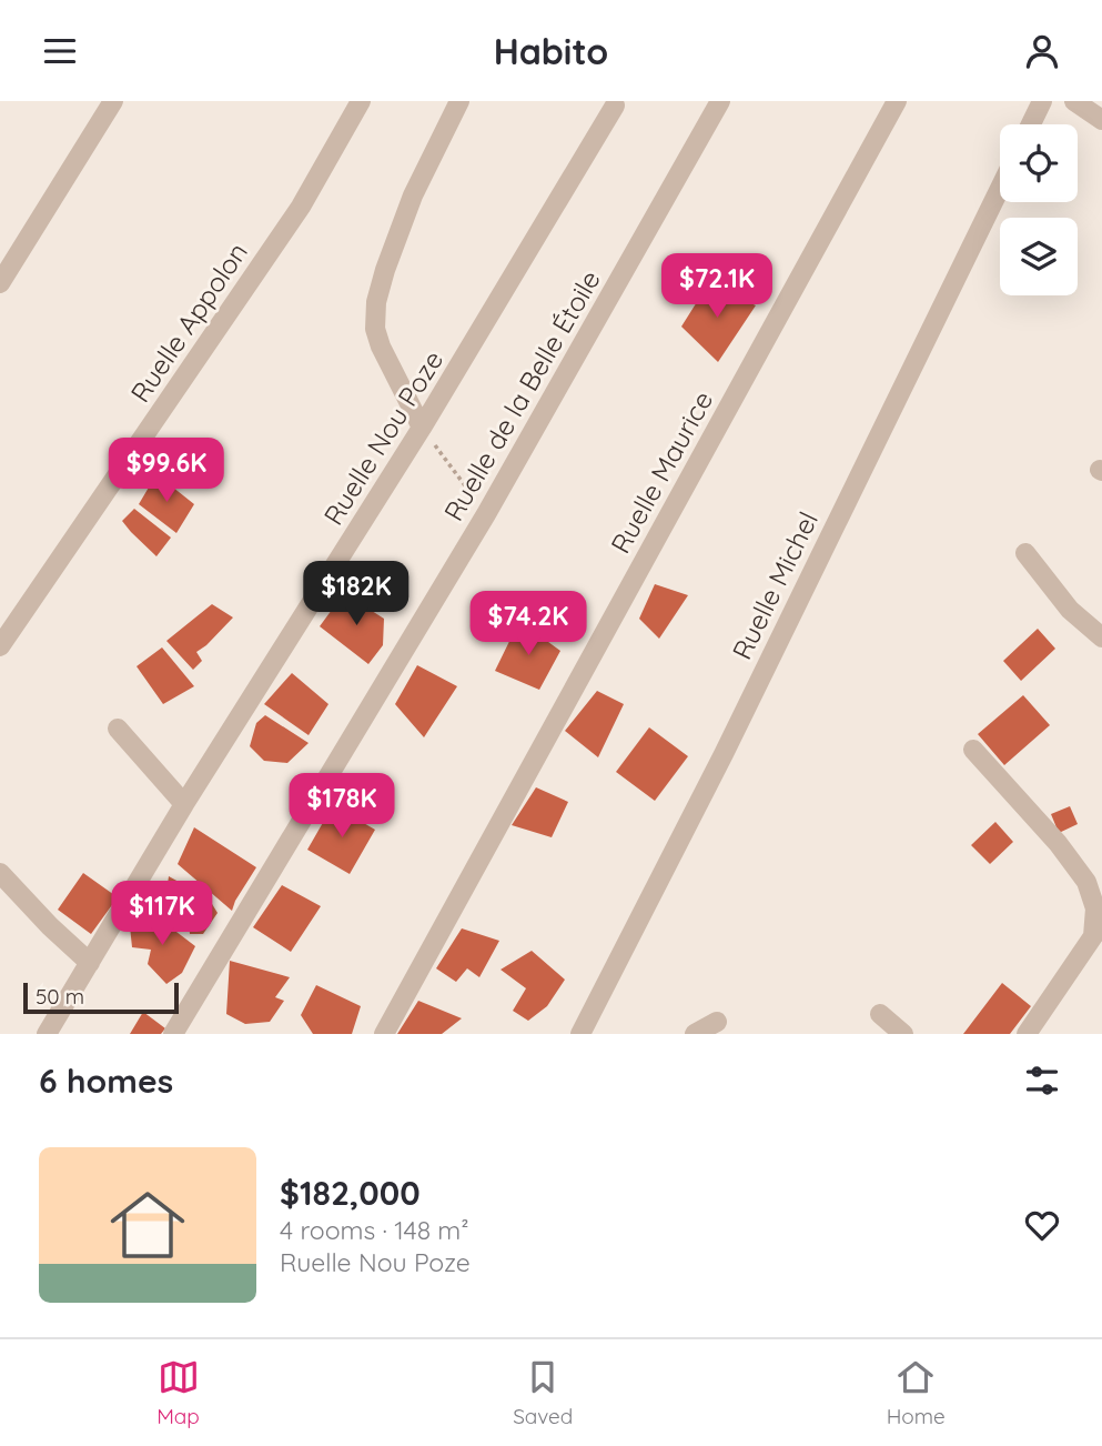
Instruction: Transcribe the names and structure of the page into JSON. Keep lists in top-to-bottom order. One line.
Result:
{"streets":{"street":["Ruelle Appolon","Ruelle de la Belle Étoile","Ruelle Nou Poze","Ruelle Maurice","Ruelle Michel"]},"scale_bar":"50 m","page":{"header":"Habito","price":["$72.1K","$99.6K","$182K","$74.2K","$178K","$117K"],"scale":"50 m","heading":"6 homes","list":[{"name":"$182,000","note":"4 rooms · 148 m² · Ruelle Nou Poze"}],"tabs":["Map","Saved","Home"]}}
